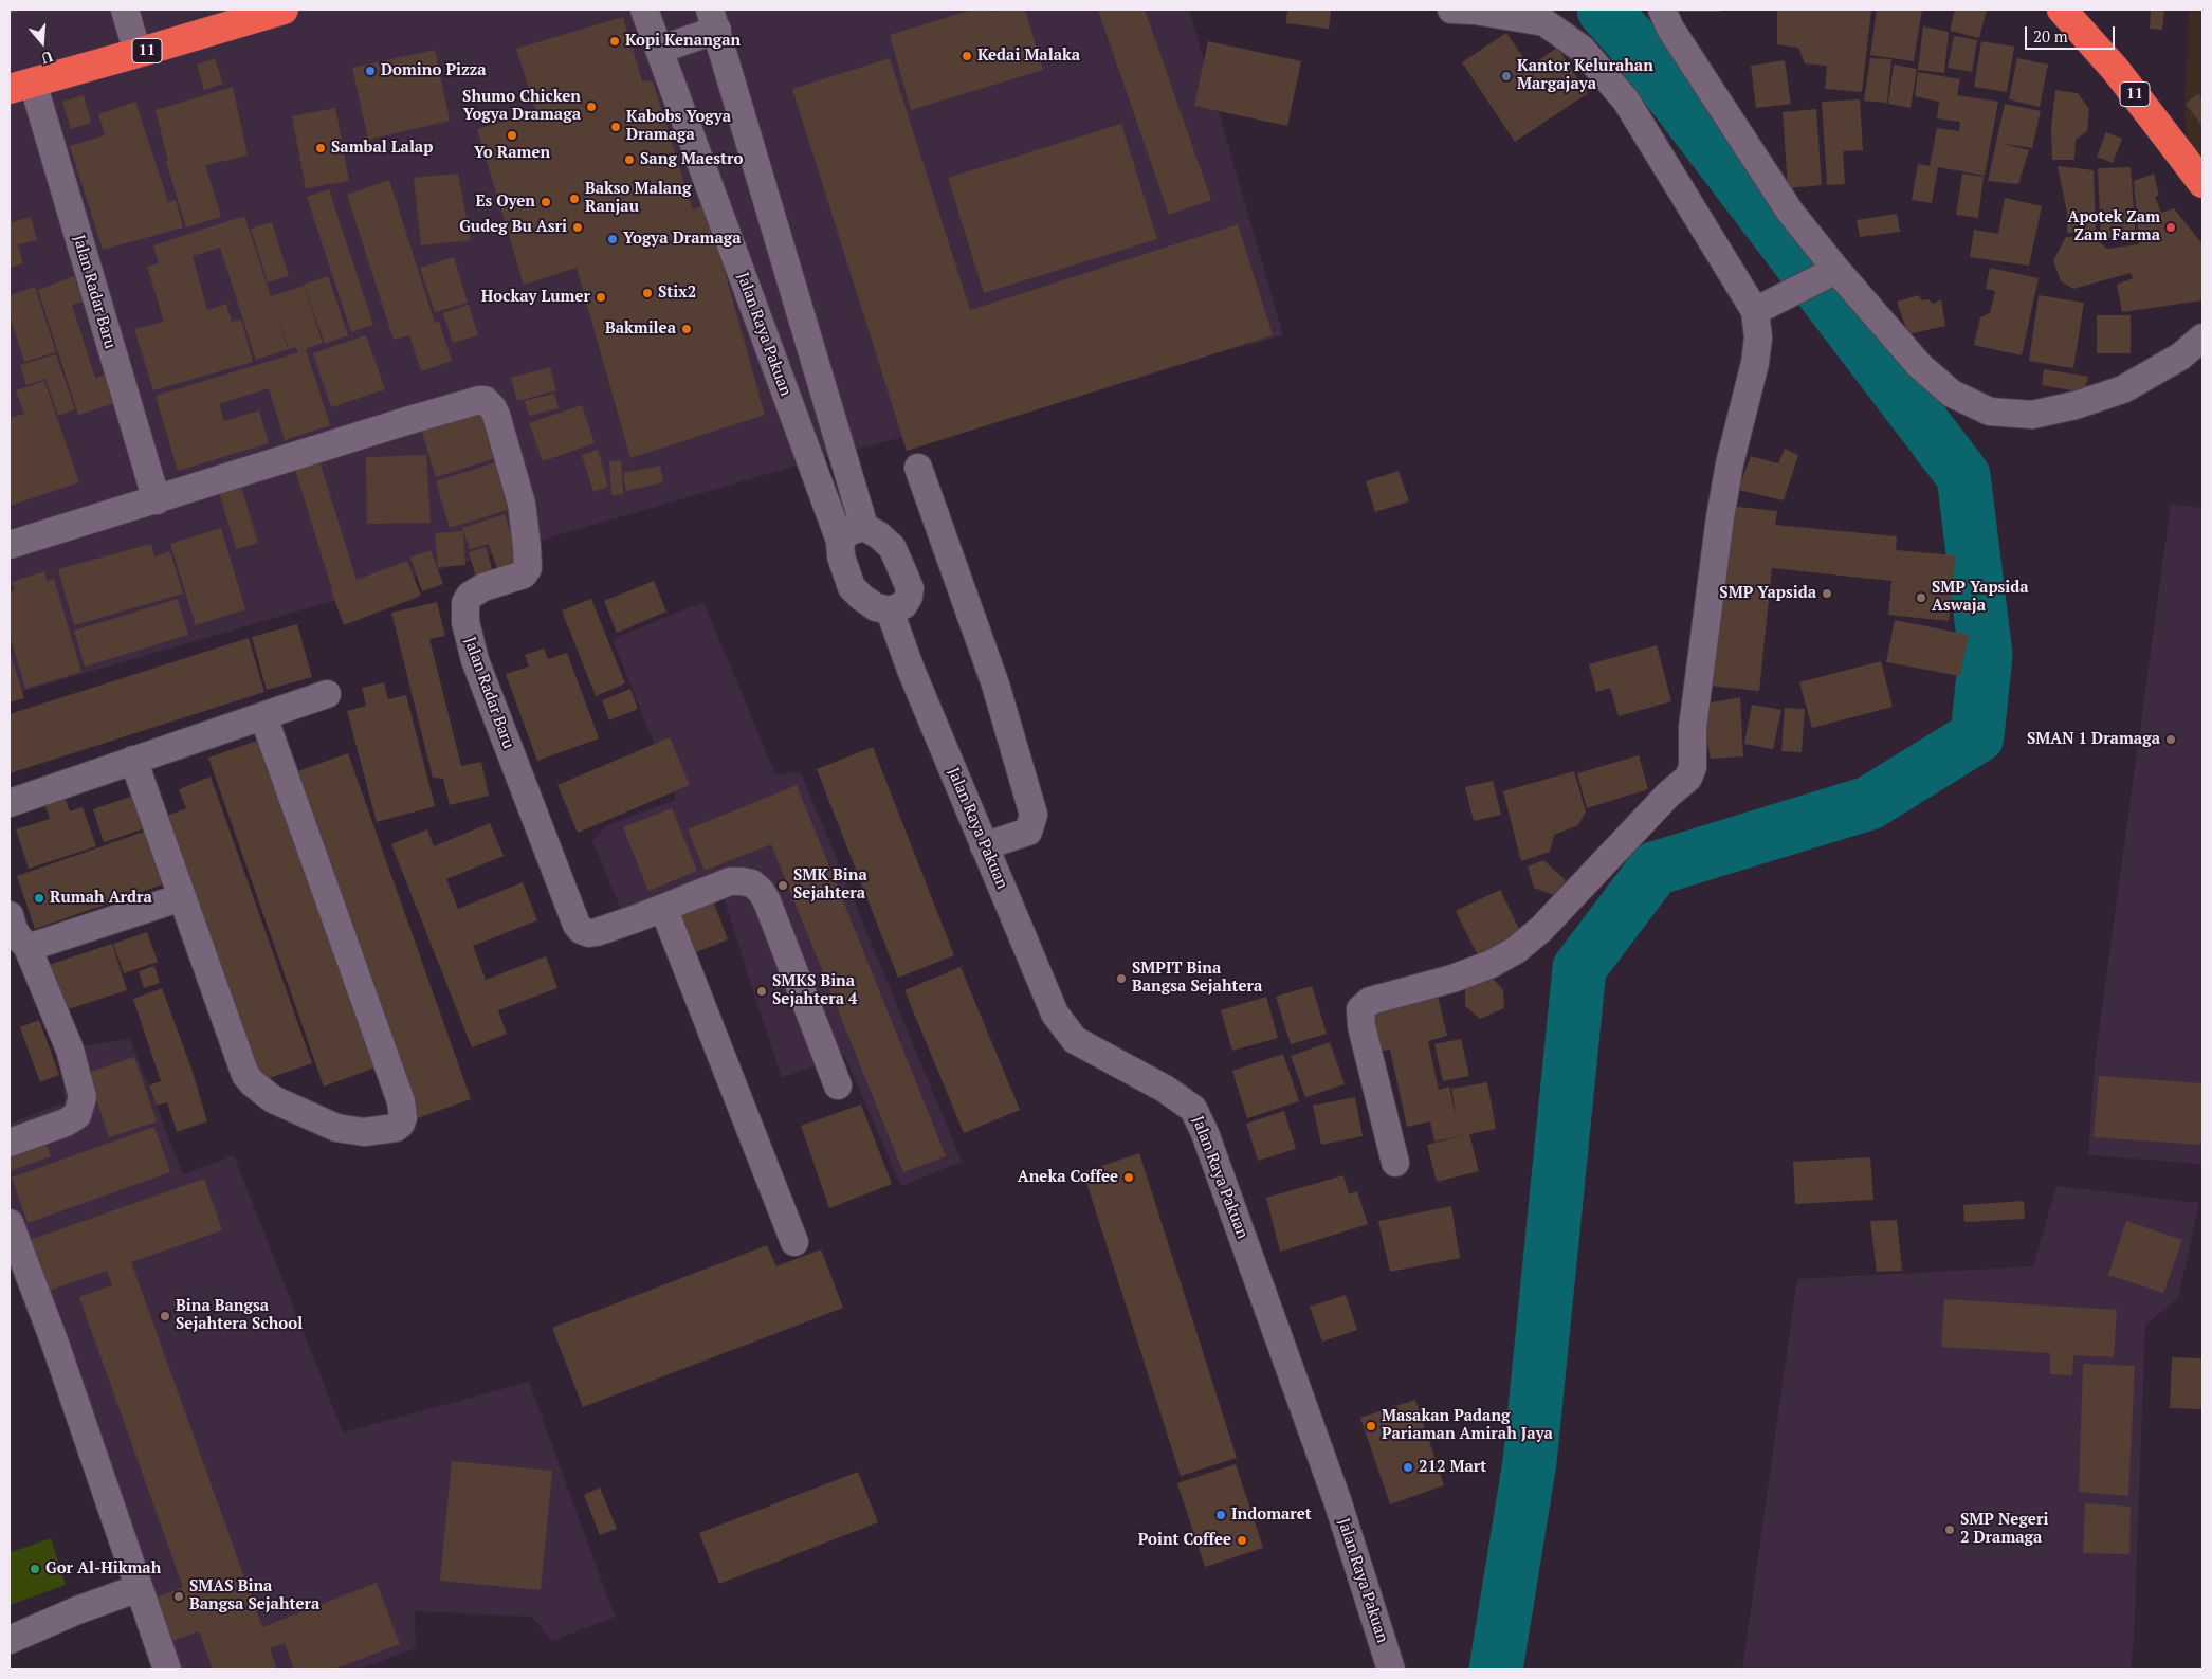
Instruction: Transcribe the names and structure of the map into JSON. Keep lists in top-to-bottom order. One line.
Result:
{"streets":{"highway":["11"],"street":["Jalan Radar Baru","Jalan Raya Pakuan"]},"crossings":[["11","Jalan Radar Baru"]],"places":["Kopi Kenangan","Kedai Malaka","Domino Pizza","Kantor Kelurahan Margajaya","Shumo Chicken Yogya Dramaga","Kabobs Yogya Dramaga","Yo Ramen","Sambal Lalap","Sang Maestro","Bakso Malang Ranjau","Es Oyen","Gudeg Bu Asri","Apotek Zam Zam Farma","Yogya Dramaga","Stix2","Hockay Lumer","Bakmilea","SMP Yapsida","SMP Yapsida Aswaja","SMAN 1 Dramaga","SMK Bina Sejahtera","Rumah Ardra","SMPIT Bina Bangsa Sejahtera","SMKS Bina Sejahtera 4","Aneka Coffee","Bina Bangsa Sejahtera School","Masakan Padang Pariaman Amirah Jaya","212 Mart","Indomaret","SMP Negeri 2 Dramaga","Point Coffee","Gor Al-Hikmah","SMAS Bina Bangsa Sejahtera"],"scale_bar":"20 m","north":"bottom"}
